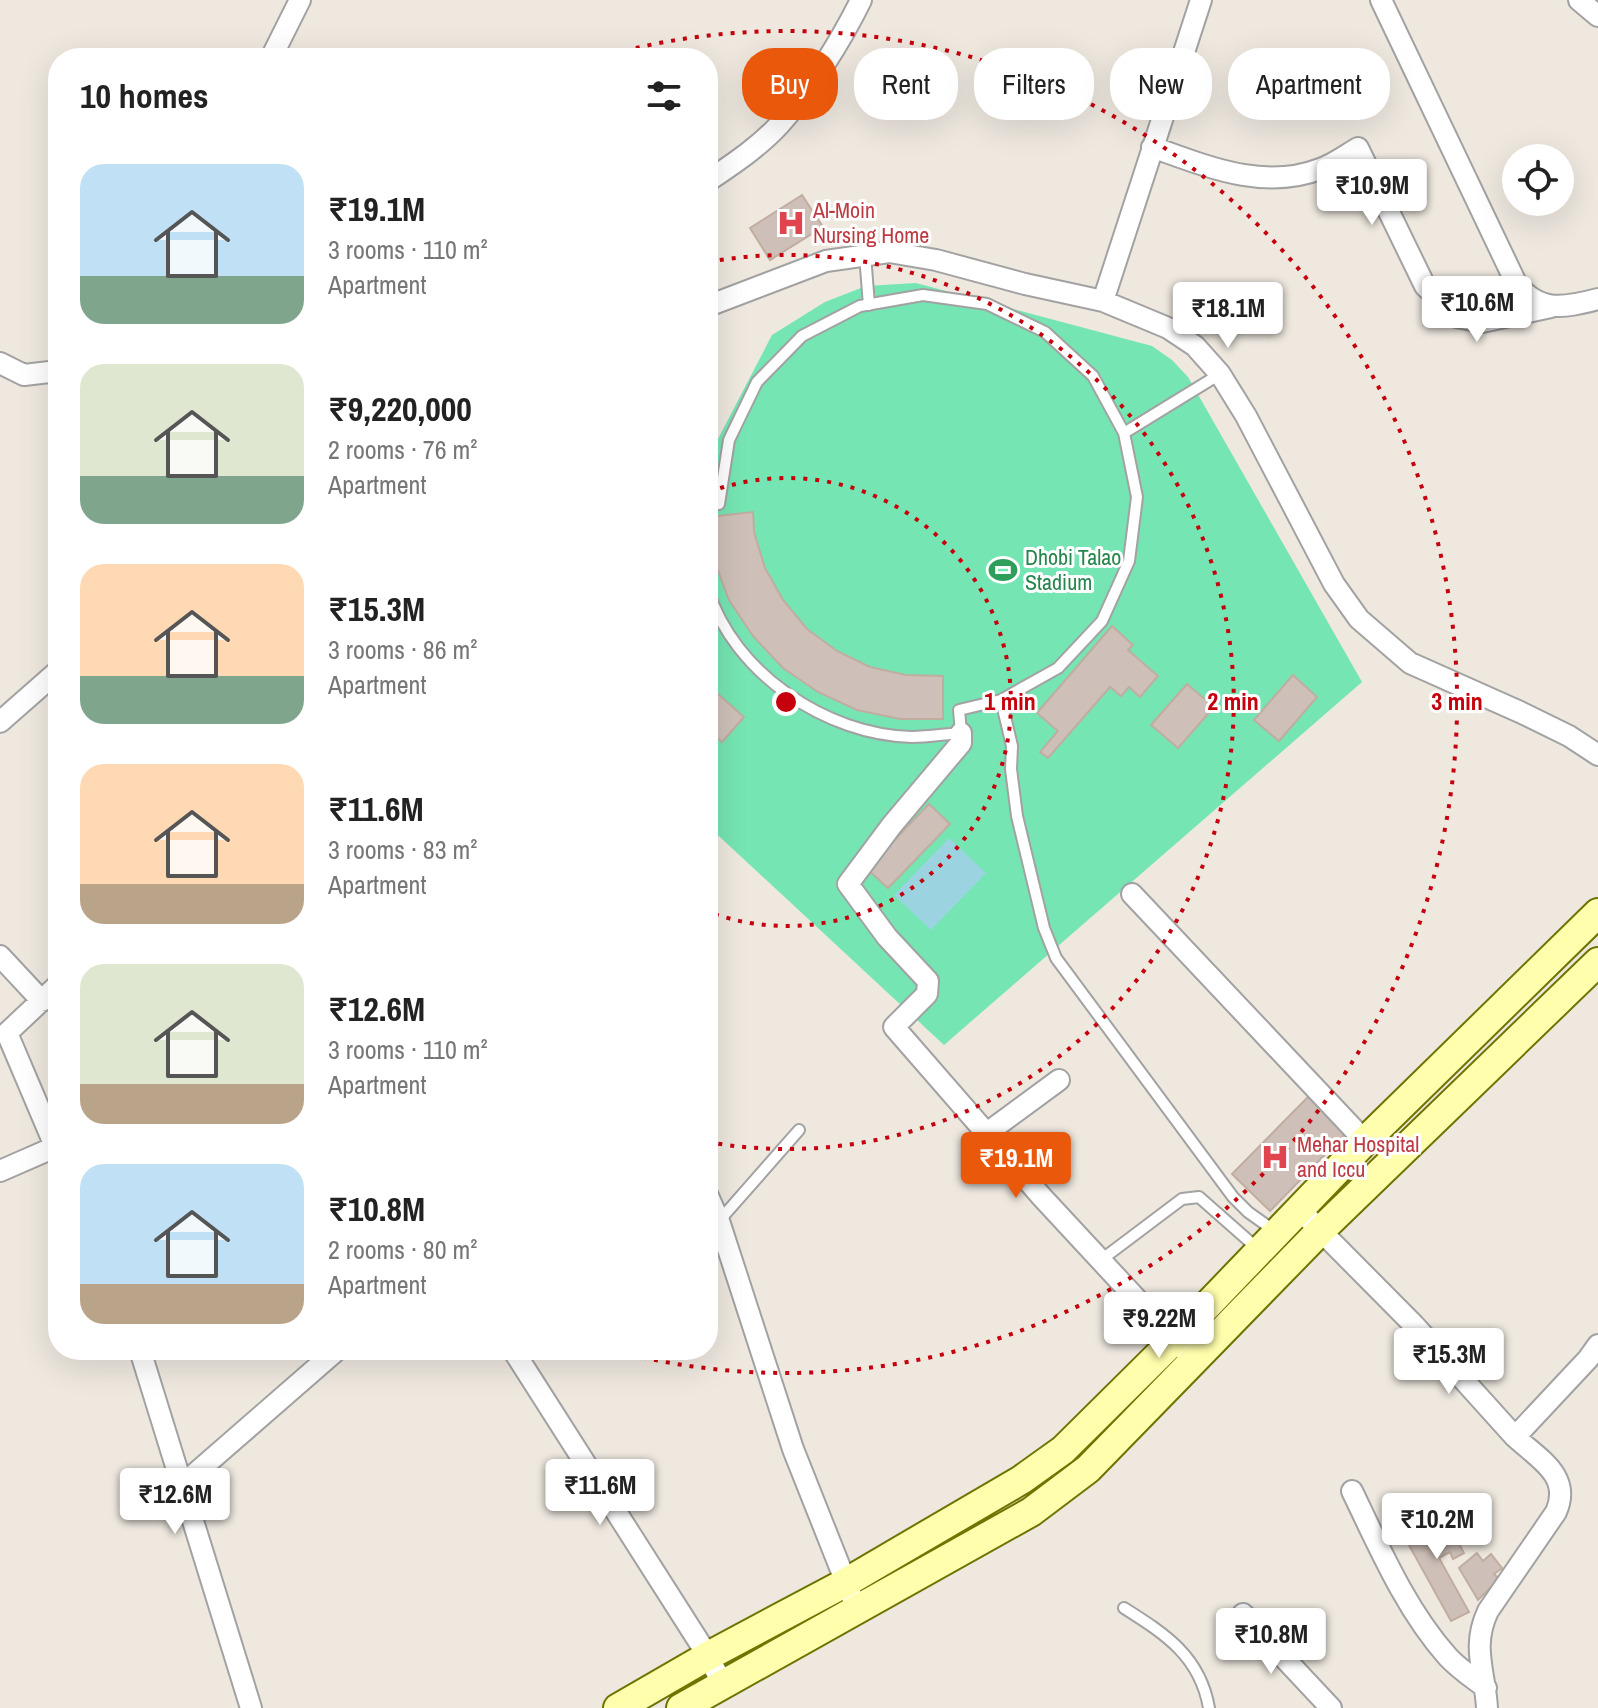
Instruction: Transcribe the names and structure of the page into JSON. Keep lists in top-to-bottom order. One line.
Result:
{"places":{"hospital":["Al-Moin Nursing Home","Mehar Hospital and Iccu"],"sports":["Dhobi Talao Stadium"]},"page":{"chip":["Buy","Rent","Filters","New","Apartment"],"heading":"10 homes","list":[{"name":"₹19.1M","note":"3 rooms · 110 m² · Apartment"},{"name":"₹9,220,000","note":"2 rooms · 76 m² · Apartment"},{"name":"₹15.3M","note":"3 rooms · 86 m² · Apartment"},{"name":"₹11.6M","note":"3 rooms · 83 m² · Apartment"},{"name":"₹12.6M","note":"3 rooms · 110 m² · Apartment"},{"name":"₹10.8M","note":"2 rooms · 80 m² · Apartment"}],"price":["₹10.9M","₹10.6M","₹18.1M","₹19.1M","₹9.22M","₹15.3M","₹11.6M","₹12.6M","₹10.2M","₹10.8M"]},"rings":["1 min","2 min","3 min"]}
